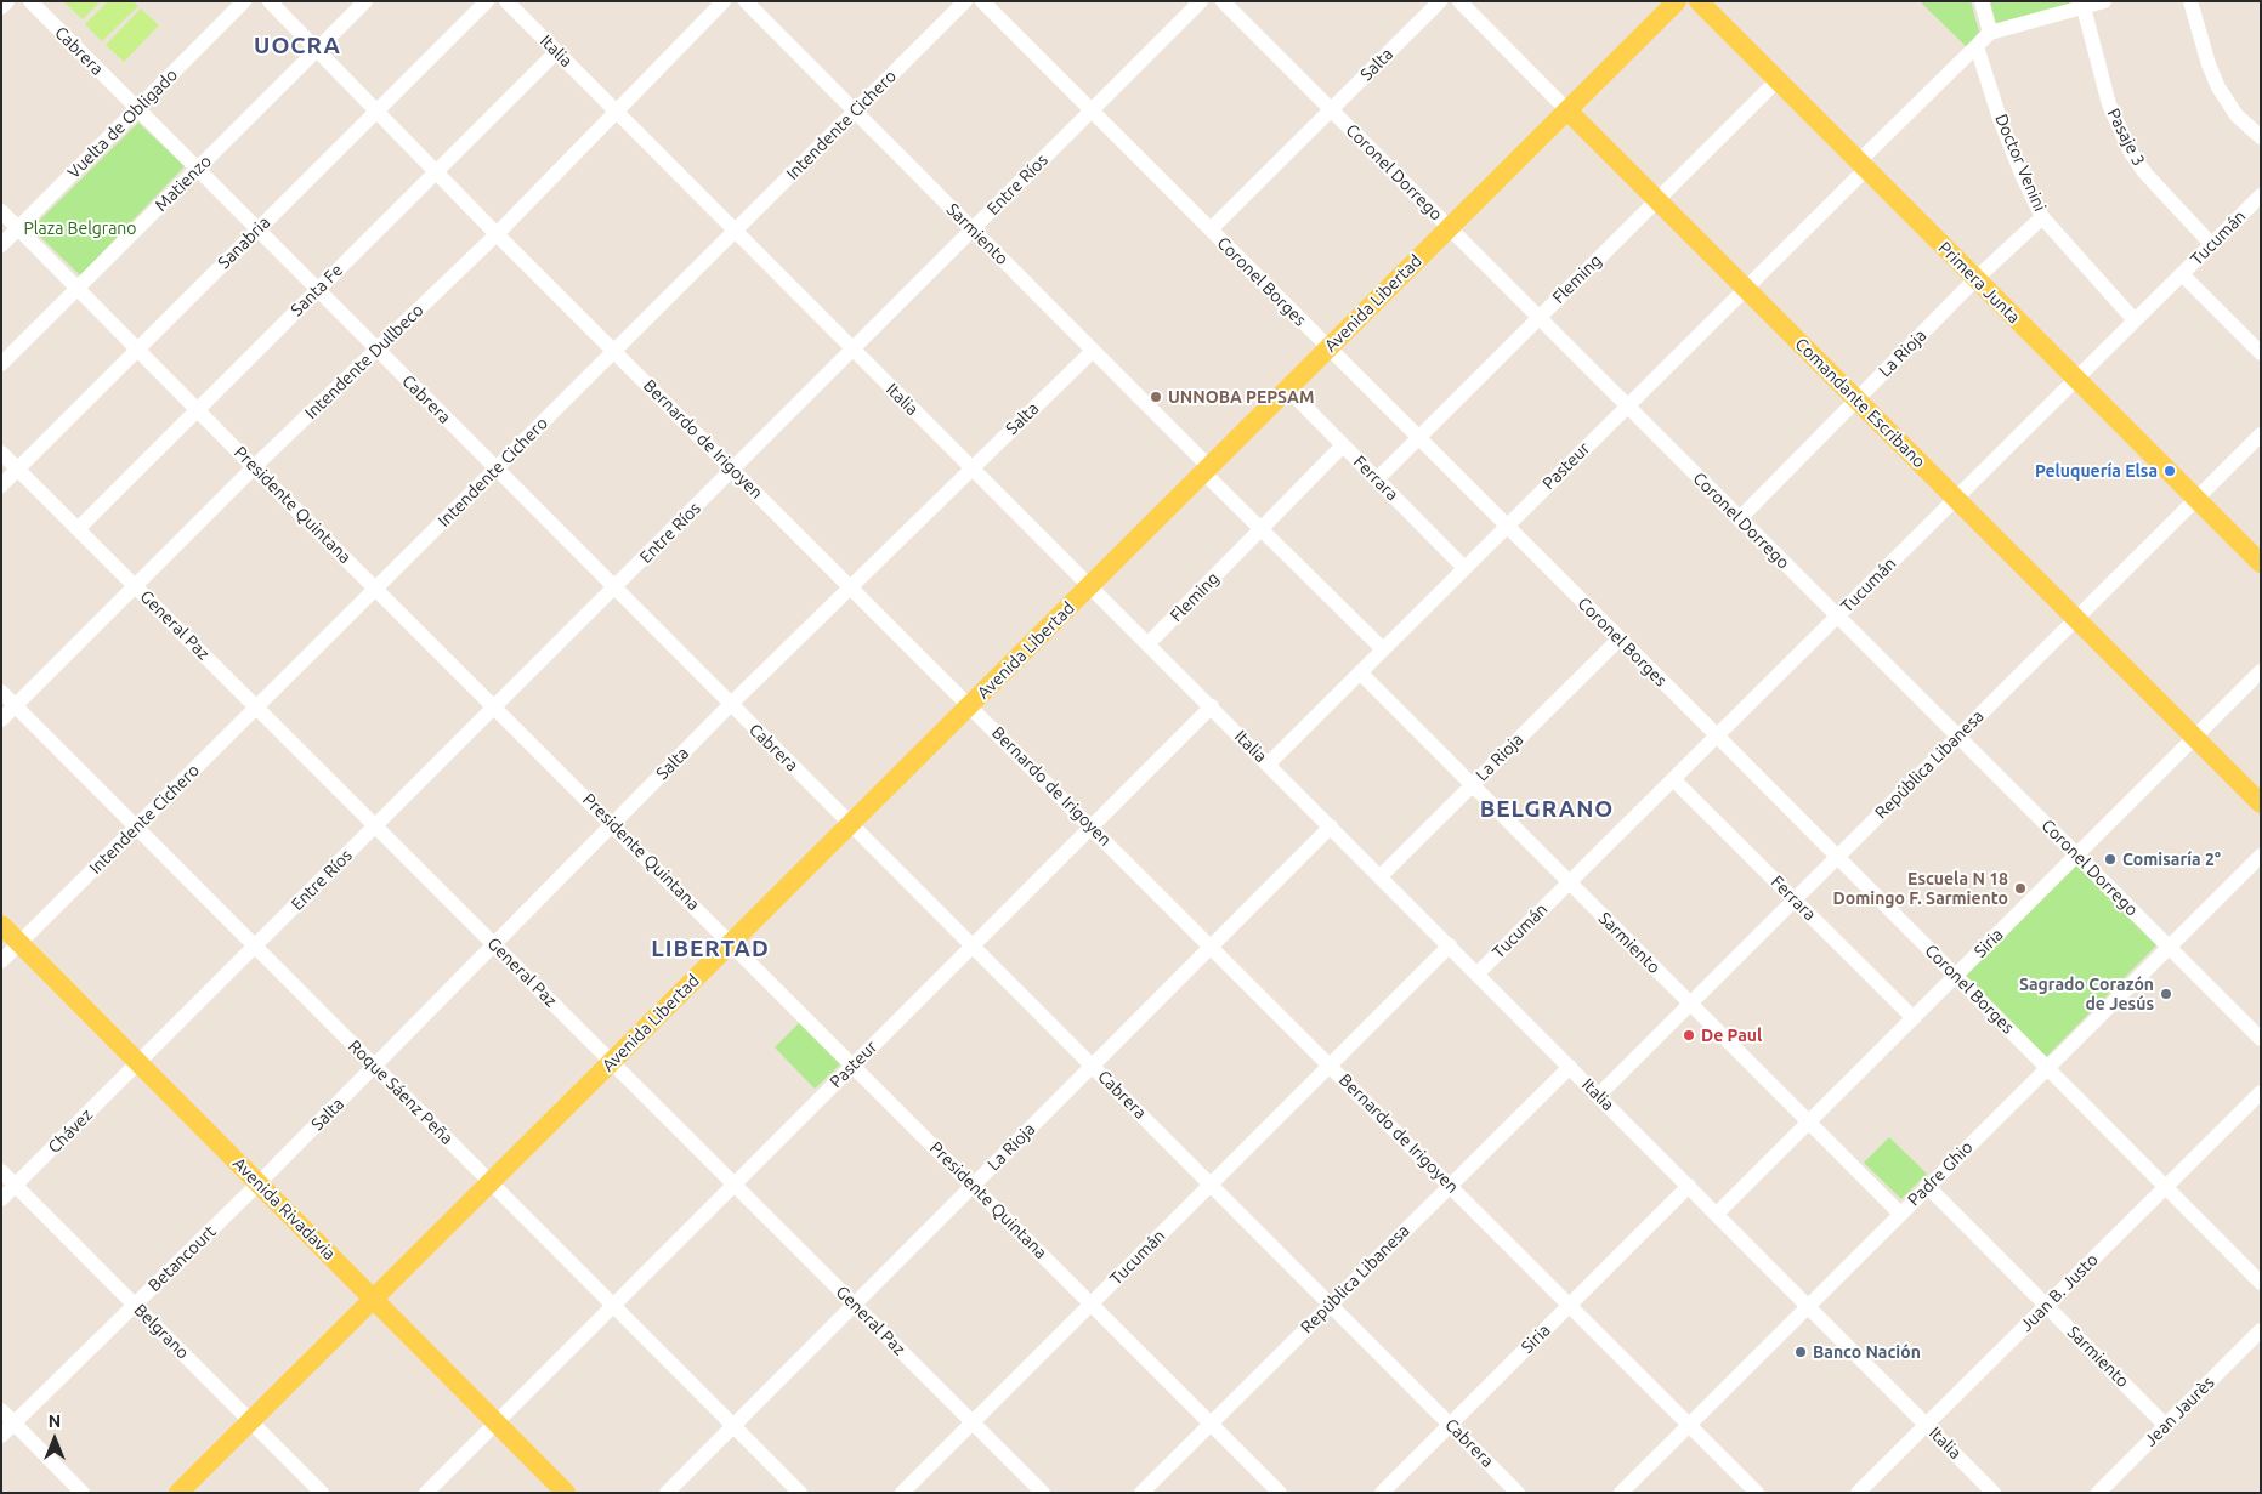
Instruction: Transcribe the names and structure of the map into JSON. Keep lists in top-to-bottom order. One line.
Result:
{"streets":{"main road":["Primera Junta","Avenida Libertad","Comandante Escribano","Avenida Rivadavia"],"street":["Cabrera","Italia","Salta","Vuelta de Obligado","Intendente Cichero","Pasaje 3","Doctor Venini","Coronel Dorrego","Matienzo","Entre Ríos","Sarmiento","Tucumán","Sanabria","Fleming","Coronel Borges","Santa Fe","La Rioja","Intendente Dullbeco","Bernardo de Irigoyen","Pasteur","Ferrara","Presidente Quintana","General Paz","República Libanesa","Siria","Roque Sáenz Peña","Chávez","Padre Ghio","Betancourt","Juan B. Justo","Belgrano","Jean Jaurès"]},"crossings":[["Cabrera","Salta"],["Cabrera","Vuelta de Obligado"],["Cabrera","Intendente Cichero"],["Cabrera","Matienzo"],["Cabrera","Entre Ríos"],["Cabrera","Tucumán"],["Cabrera","Sanabria"],["Cabrera","Santa Fe"],["Cabrera","Avenida Libertad"],["Cabrera","La Rioja"],["Cabrera","Intendente Dullbeco"],["Cabrera","Pasteur"],["Cabrera","República Libanesa"],["Cabrera","Siria"],["Italia","Salta"],["Italia","Intendente Cichero"],["Italia","Entre Ríos"],["Italia","Tucumán"],["Italia","Fleming"],["Italia","Santa Fe"],["Italia","Avenida Libertad"],["Italia","La Rioja"],["Italia","Intendente Dullbeco"],["Italia","Pasteur"],["Italia","República Libanesa"],["Italia","Siria"],["Italia","Padre Ghio"],["Italia","Juan B. Justo"],["Salta","Coronel Dorrego"],["Salta","Sarmiento"],["Salta","Coronel Borges"],["Salta","Bernardo de Irigoyen"],["Salta","Presidente Quintana"],["Salta","General Paz"],["Salta","Roque Sáenz Peña"],["Salta","Avenida Rivadavia"],["Salta","Betancourt"],["Vuelta de Obligado","Presidente Quintana"],["Intendente Cichero","Sarmiento"],["Intendente Cichero","Bernardo de Irigoyen"],["Intendente Cichero","Presidente Quintana"],["Intendente Cichero","General Paz"],["Intendente Cichero","Roque Sáenz Peña"],["Intendente Cichero","Avenida Rivadavia"],["Pasaje 3","Tucumán"],["Doctor Venini","Tucumán"],["Doctor Venini","La Rioja"],["Doctor Venini","Pasteur"],["Coronel Dorrego","Tucumán"],["Coronel Dorrego","Fleming"],["Coronel Dorrego","Avenida Libertad"],["Coronel Dorrego","La Rioja"],["Coronel Dorrego","Pasteur"],["Coronel Dorrego","República Libanesa"],["Coronel Dorrego","Siria"],["Coronel Dorrego","Padre Ghio"],["Matienzo","Bernardo de Irigoyen"],["Matienzo","Presidente Quintana"],["Entre Ríos","Sarmiento"],["Entre Ríos","Coronel Borges"],["Entre Ríos","Bernardo de Irigoyen"],["Entre Ríos","Presidente Quintana"],["Entre Ríos","General Paz"],["Entre Ríos","Roque Sáenz Peña"],["Entre Ríos","Chávez"],["Entre Ríos","Avenida Rivadavia"],["Sarmiento","Tucumán"],["Sarmiento","Fleming"],["Sarmiento","Avenida Libertad"],["Sarmiento","La Rioja"],["Sarmiento","Pasteur"],["Sarmiento","República Libanesa"],["Sarmiento","Siria"],["Sarmiento","Padre Ghio"],["Sarmiento","Juan B. Justo"],["Sarmiento","Jean Jaurès"],["Tucumán","Coronel Borges"],["Tucumán","Primera Junta"],["Tucumán","Comandante Escribano"],["Tucumán","Bernardo de Irigoyen"],["Tucumán","Ferrara"],["Tucumán","Presidente Quintana"],["Tucumán","General Paz"],["Sanabria","Bernardo de Irigoyen"],["Sanabria","Presidente Quintana"],["Sanabria","General Paz"],["Fleming","Coronel Borges"],["Fleming","Primera Junta"],["Fleming","Comandante Escribano"],["Fleming","Ferrara"],["Coronel Borges","Avenida Libertad"],["Coronel Borges","La Rioja"],["Coronel Borges","Pasteur"],["Coronel Borges","República Libanesa"],["Coronel Borges","Siria"],["Coronel Borges","Padre Ghio"],["Coronel Borges","Juan B. Justo"],["Primera Junta","La Rioja"],["Primera Junta","Pasteur"],["Primera Junta","República Libanesa"],["Santa Fe","Bernardo de Irigoyen"],["Santa Fe","Presidente Quintana"],["Santa Fe","General Paz"],["Avenida Libertad","Comandante Escribano"],["Avenida Libertad","Bernardo de Irigoyen"],["Avenida Libertad","Ferrara"],["Avenida Libertad","Presidente Quintana"],["Avenida Libertad","General Paz"],["Avenida Libertad","Roque Sáenz Peña"],["Avenida Libertad","Avenida Rivadavia"],["Avenida Libertad","Belgrano"],["La Rioja","Comandante Escribano"],["La Rioja","Bernardo de Irigoyen"],["La Rioja","Presidente Quintana"],["La Rioja","General Paz"],["La Rioja","Roque Sáenz Peña"],["Intendente Dullbeco","Bernardo de Irigoyen"],["Intendente Dullbeco","Presidente Quintana"],["Intendente Dullbeco","General Paz"],["Intendente Dullbeco","Roque Sáenz Peña"],["Comandante Escribano","Pasteur"],["Comandante Escribano","República Libanesa"],["Comandante Escribano","Siria"],["Bernardo de Irigoyen","Pasteur"],["Bernardo de Irigoyen","República Libanesa"],["Bernardo de Irigoyen","Siria"],["Bernardo de Irigoyen","Padre Ghio"],["Pasteur","Ferrara"],["Pasteur","Presidente Quintana"],["Pasteur","General Paz"],["Pasteur","Roque Sáenz Peña"],["Pasteur","Avenida Rivadavia"],["Ferrara","República Libanesa"],["Ferrara","Siria"],["Presidente Quintana","República Libanesa"],["Chávez","Avenida Rivadavia"],["Chávez","Belgrano"],["Avenida Rivadavia","Betancourt"],["Betancourt","Belgrano"]],"districts":["UOCRA","BELGRANO","LIBERTAD"],"parks":["Plaza Belgrano"],"places":["UNNOBA PEPSAM","Peluquería Elsa","Comisaría 2°","Escuela N 18 Domingo F. Sarmiento","Sagrado Corazón de Jesús","De Paul","Banco Nación"],"north":"top"}
